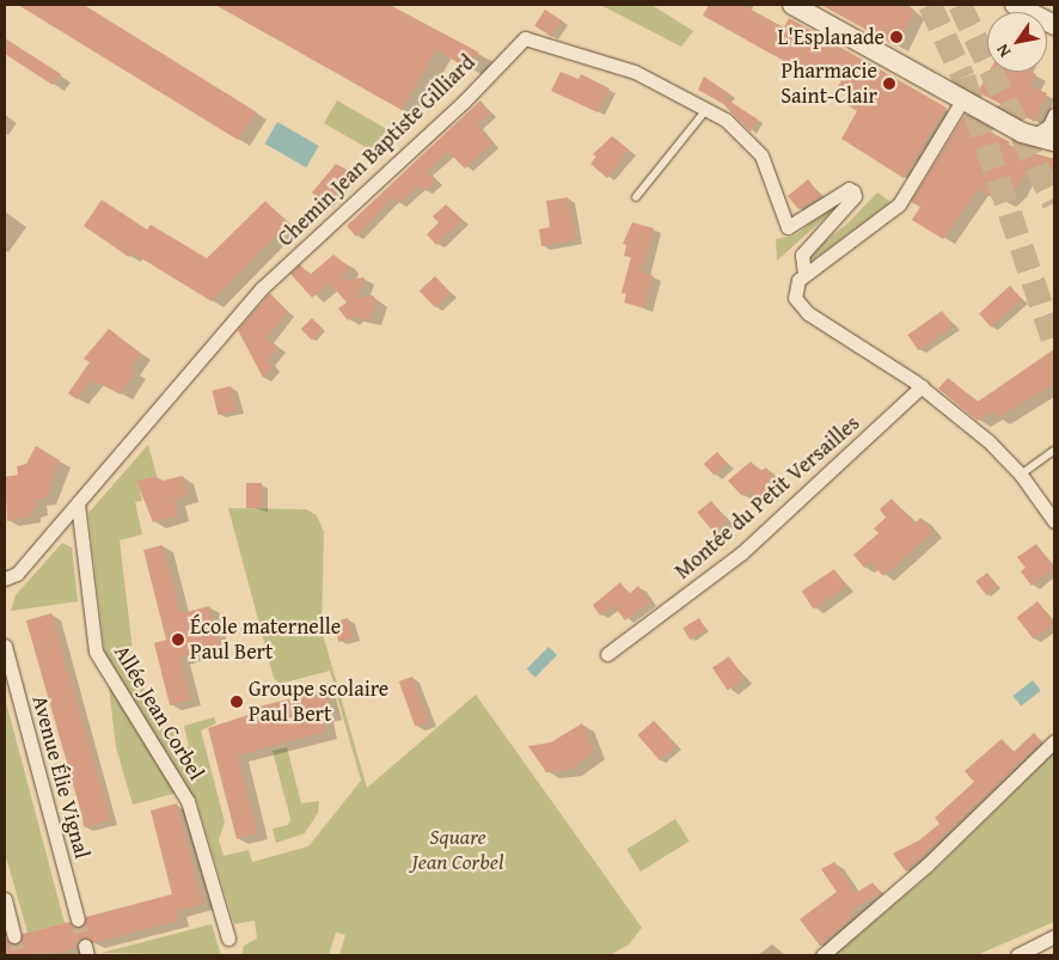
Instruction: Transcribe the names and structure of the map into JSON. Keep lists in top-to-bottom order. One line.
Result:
{"streets":{"street":["Chemin Jean Baptiste Gilliard","Montée du Petit Versailles","Allée Jean Corbel","Avenue Élie Vignal"]},"crossings":[["Chemin Jean Baptiste Gilliard","Allée Jean Corbel"]],"parks":["Square Jean Corbel"],"places":["L'Esplanade","Pharmacie Saint-Clair","École maternelle Paul Bert","Groupe scolaire Paul Bert"],"north":"bottom left"}
